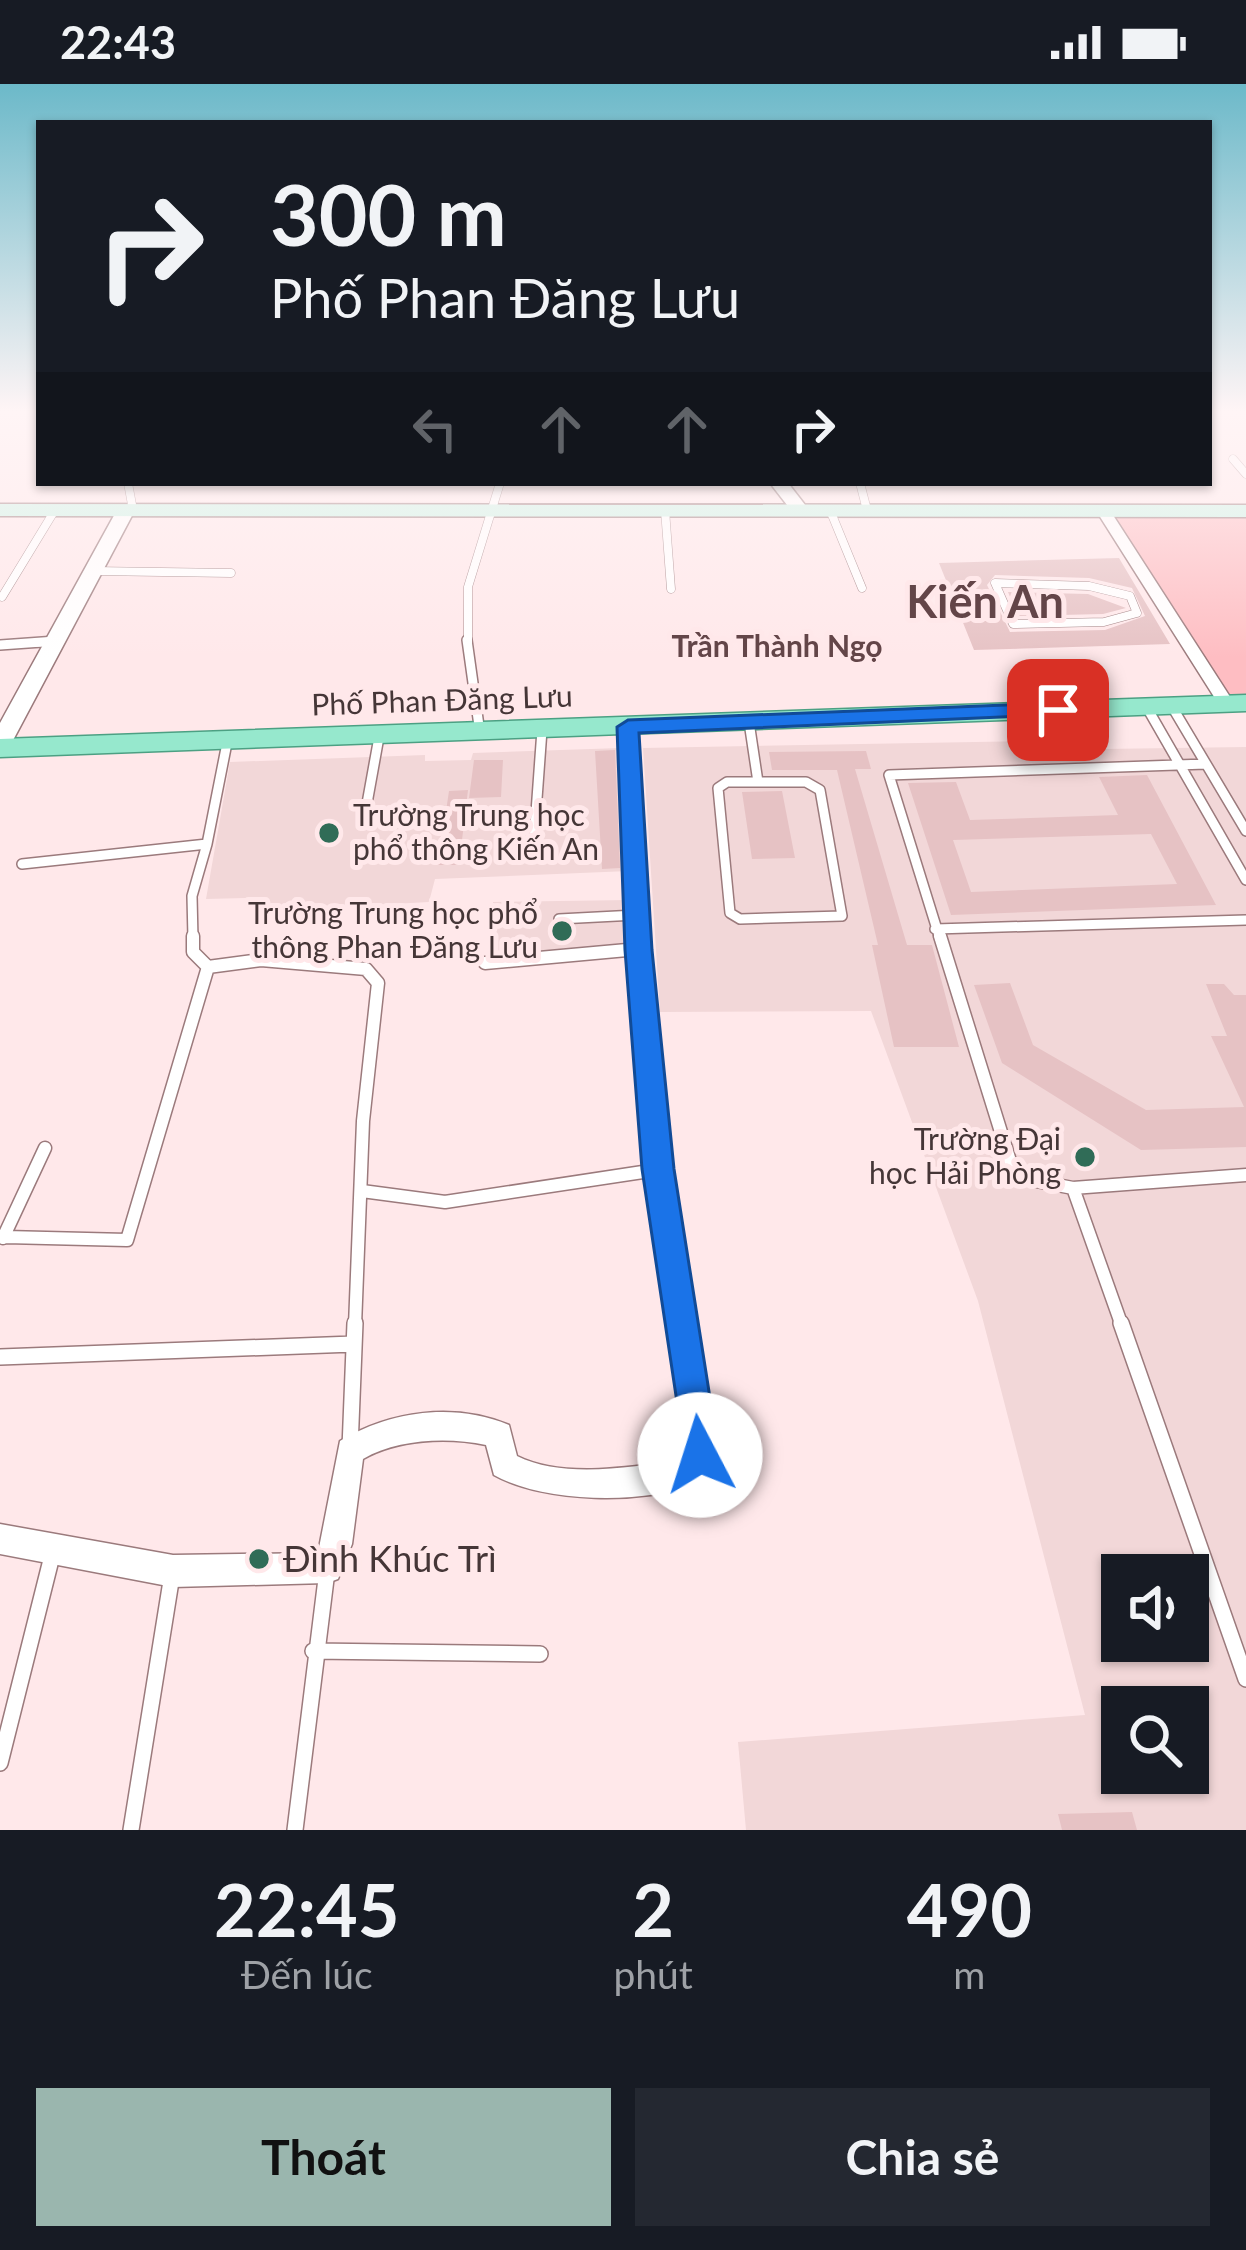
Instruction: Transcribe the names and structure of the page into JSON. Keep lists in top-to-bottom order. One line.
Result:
{"streets":{"main road":["Phố Phan Đăng Lưu"]},"districts":["Kiến An","Trần Thành Ngọ"],"places":["Trường Trung học phổ thông Kiến An","Trường Trung học phổ thông Phan Đăng Lưu","Trường Đại học Hải Phòng","Đình Khúc Trì"],"page":{"status":"22:43","turn":["300 m","Phố Phan Đăng Lưu"],"eta":["22:45","Đến lúc","2","phút","490","m"],"buttons":["Thoát","Chia sẻ"]}}
